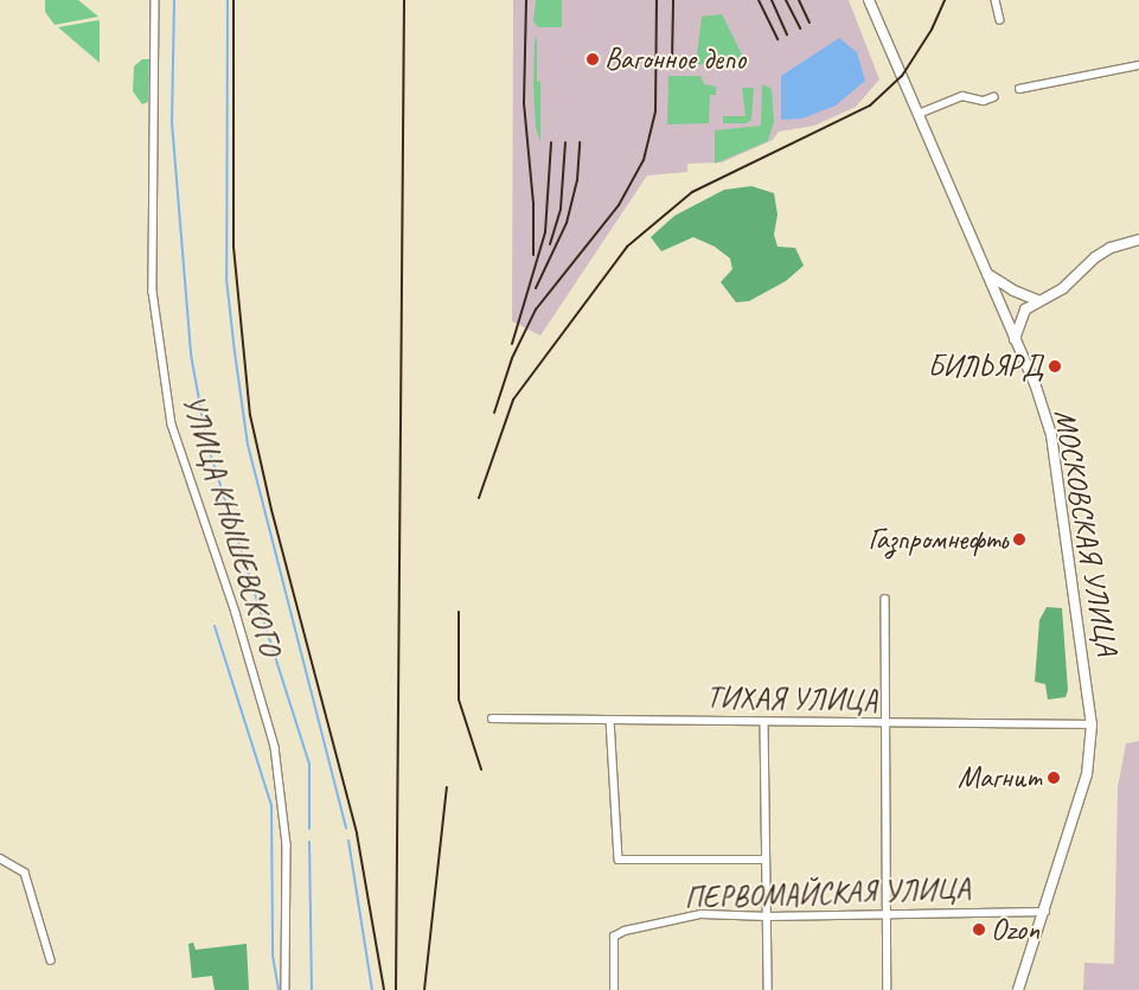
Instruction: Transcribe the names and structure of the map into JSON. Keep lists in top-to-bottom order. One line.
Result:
{"streets":{"street":["УЛИЦА КНЫШЕВСКОГО","МОСКОВСКАЯ УЛИЦА","ТИХАЯ УЛИЦА","ПЕРВОМАЙСКАЯ УЛИЦА"]},"crossings":[["МОСКОВСКАЯ УЛИЦА","ТИХАЯ УЛИЦА"],["МОСКОВСКАЯ УЛИЦА","ПЕРВОМАЙСКАЯ УЛИЦА"]],"places":["Вагонное депо","БИЛЬЯРД","Газпромнефть","Магнит","Ozon"]}
